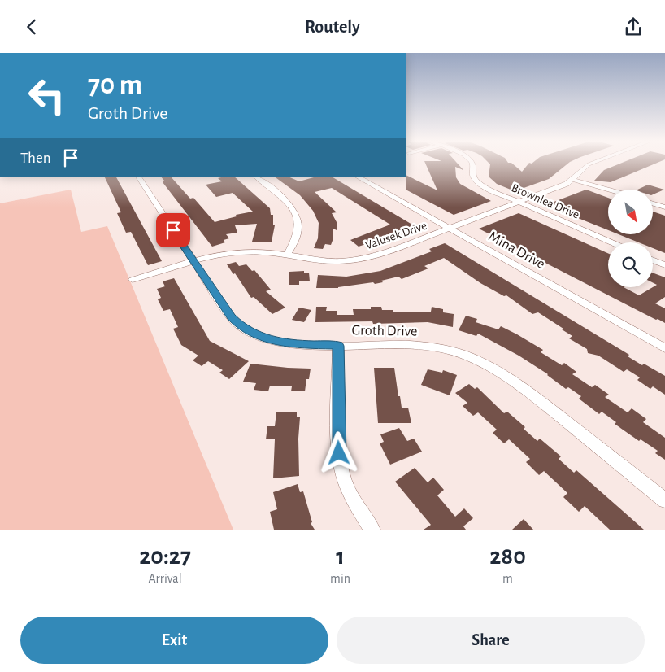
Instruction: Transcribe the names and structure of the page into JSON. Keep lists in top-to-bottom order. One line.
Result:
{"streets":{"street":["Brownlea Drive","Valusek Drive","Mina Drive","Groth Drive"]},"crossings":[["Brownlea Drive","Valusek Drive"],["Valusek Drive","Mina Drive"],["Valusek Drive","Groth Drive"]],"north":"bottom right","page":{"header":"Routely","turn":["70 m","Groth Drive"],"then":"Then","eta":["20:27","Arrival","1","min","280","m"],"buttons":["Exit","Share"]}}
